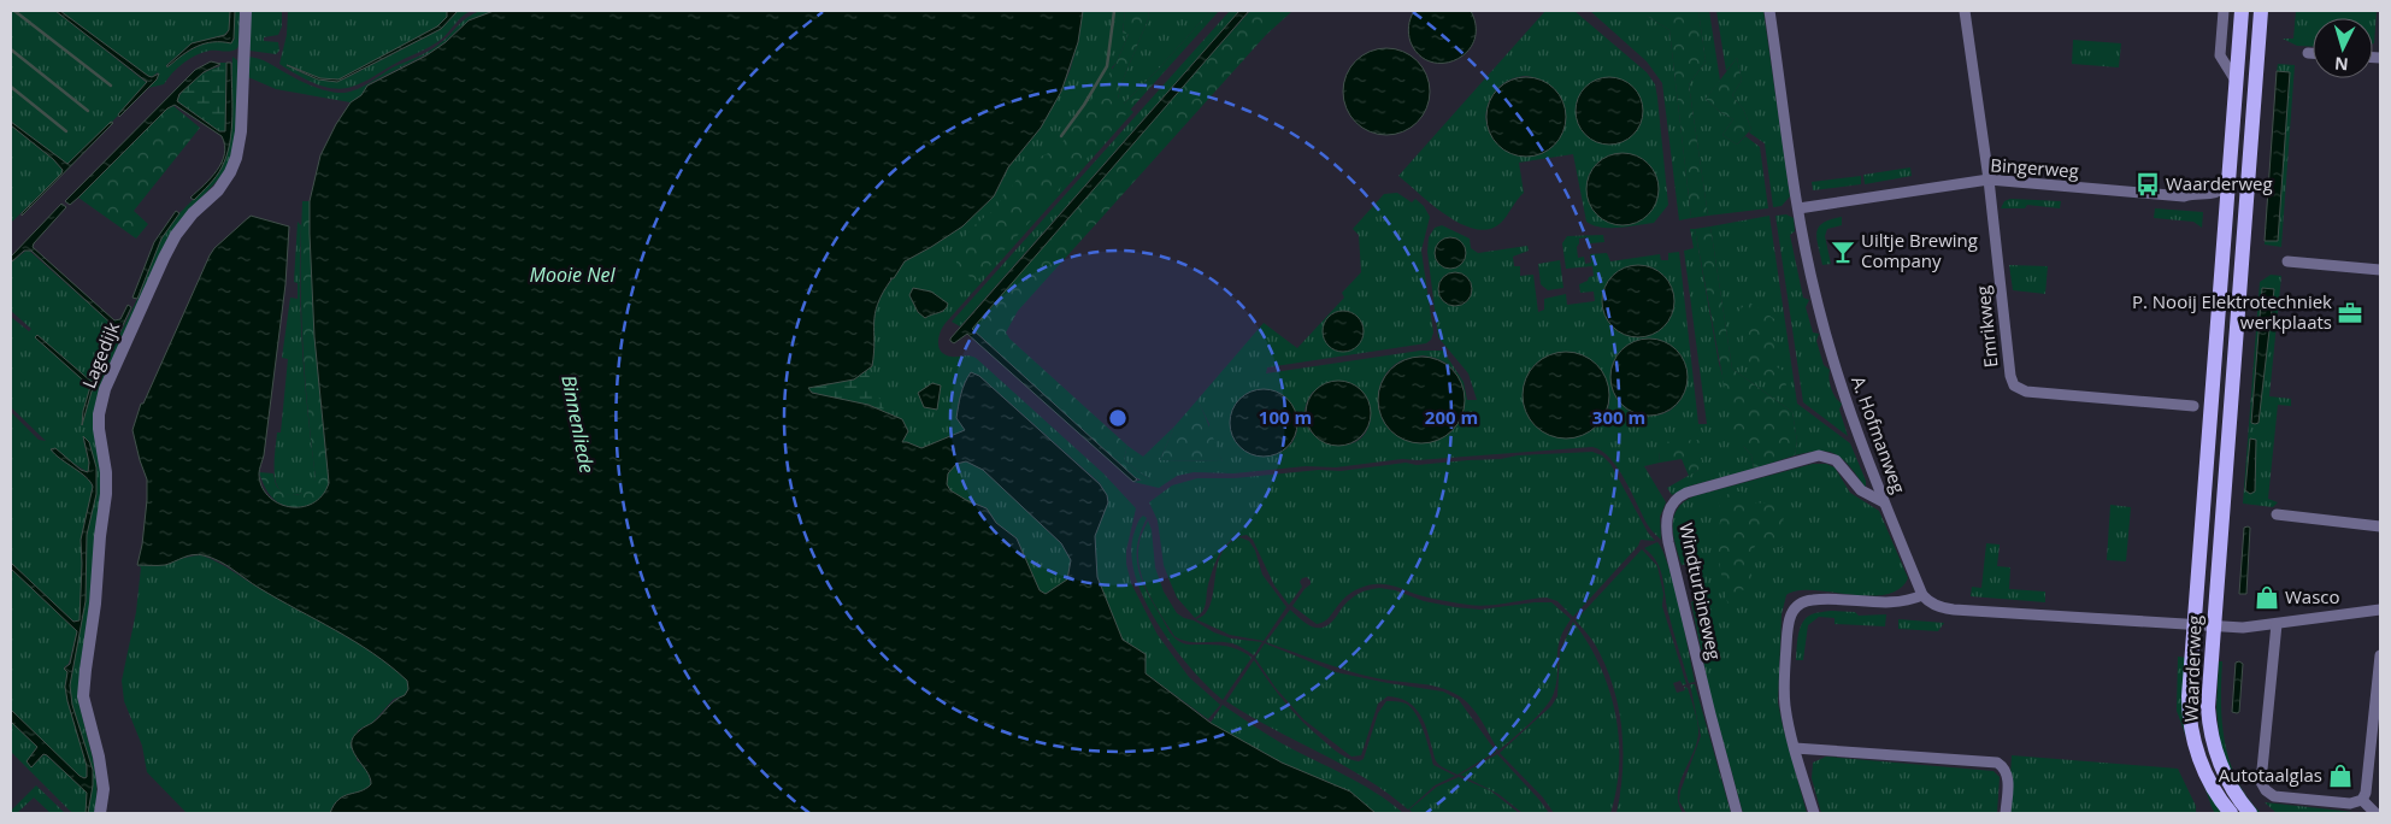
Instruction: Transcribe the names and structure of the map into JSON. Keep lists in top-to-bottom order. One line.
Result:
{"streets":{"main road":["Waarderweg"],"street":["Bingerweg","Emrikweg","Lagedijk","A. Hofmanweg","Windturbineweg"]},"crossings":[["Bingerweg","Emrikweg"],["Bingerweg","A. Hofmanweg"],["Bingerweg","Waarderweg"],["A. Hofmanweg","Windturbineweg"]],"water":["Mooie Nel","Binnenliede"],"places":{"bus stop":["Waarderweg"],"bar":["Uiltje Brewing Company"],"office":["P. Nooij Elektrotechniek werkplaats"],"shop":["Wasco","Autotaalglas"]},"north":"bottom","rings":["100 m","200 m","300 m"]}
